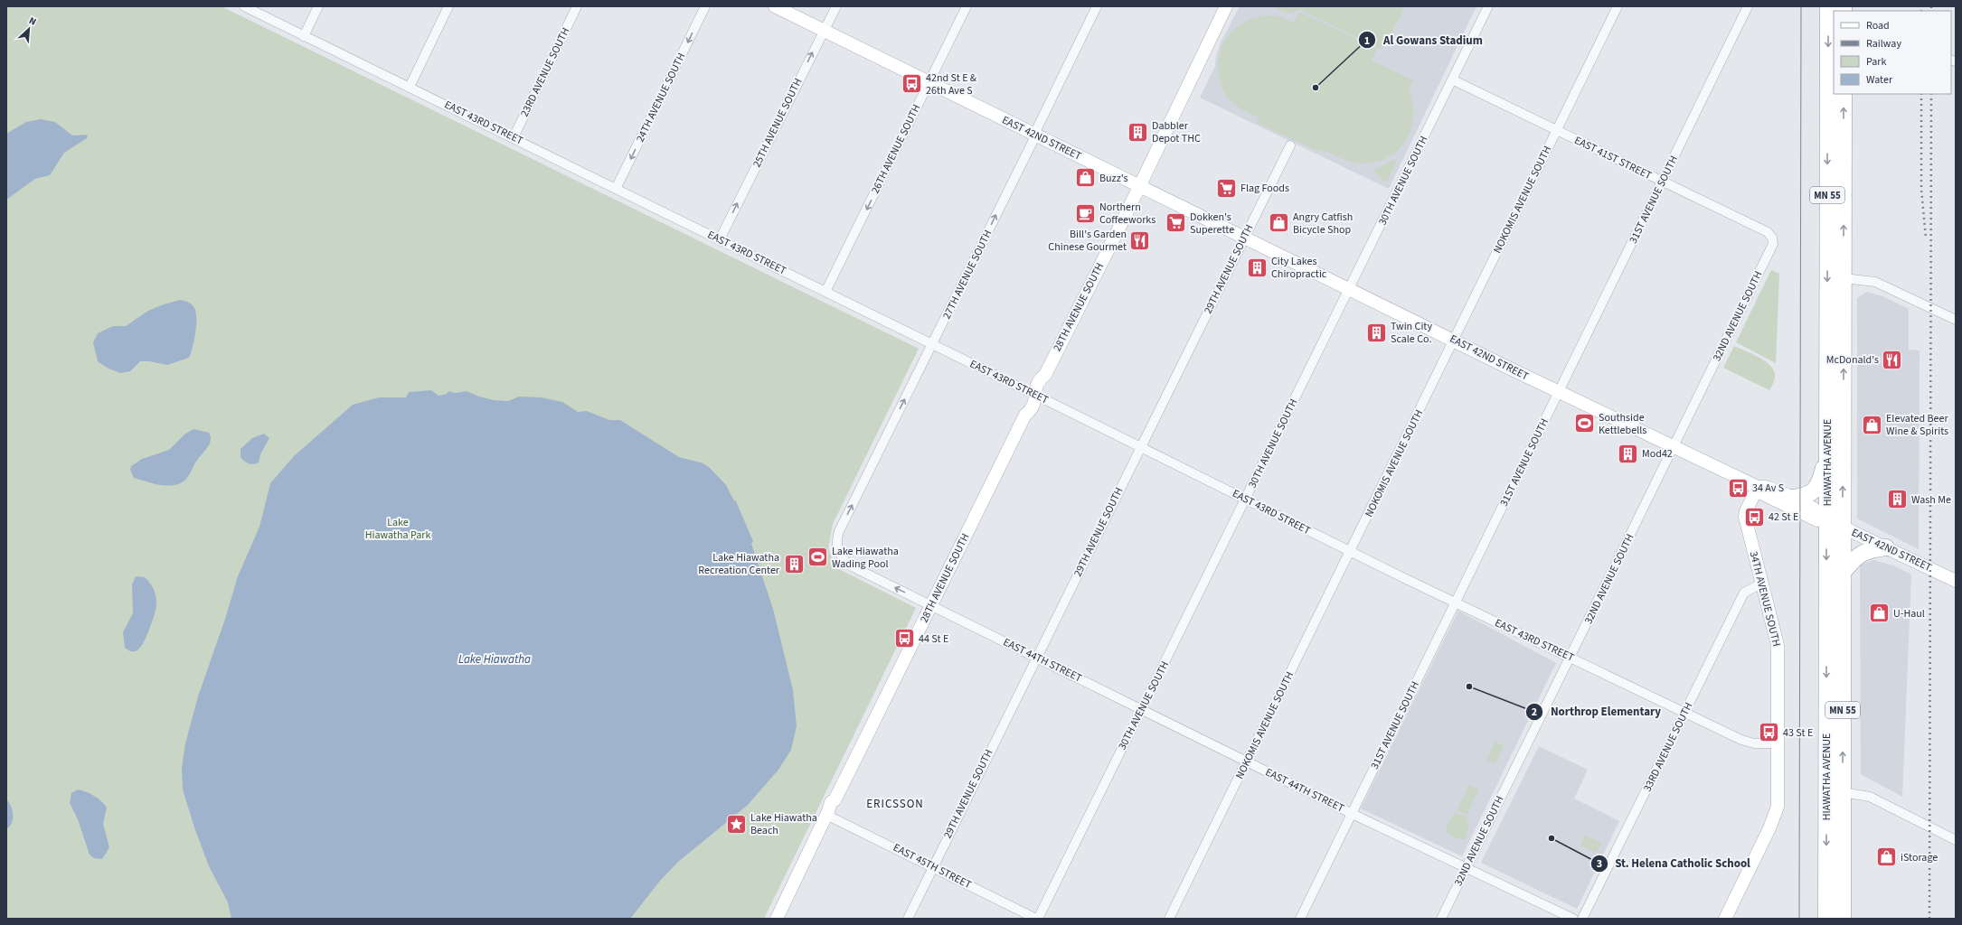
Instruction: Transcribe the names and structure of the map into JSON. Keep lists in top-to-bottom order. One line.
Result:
{"streets":{"highway":["MN 55","HIAWATHA AVENUE"],"street":["23RD AVENUE SOUTH","24TH AVENUE SOUTH","EAST 43RD STREET","25TH AVENUE SOUTH","EAST 42ND STREET","26TH AVENUE SOUTH","EAST 41ST STREET","30TH AVENUE SOUTH","NOKOMIS AVENUE SOUTH","31ST AVENUE SOUTH","29TH AVENUE SOUTH","27TH AVENUE SOUTH","28TH AVENUE SOUTH","32ND AVENUE SOUTH","34TH AVENUE SOUTH","EAST 44TH STREET","33RD AVENUE SOUTH","EAST 45TH STREET"]},"crossings":[["23RD AVENUE SOUTH","EAST 43RD STREET"],["24TH AVENUE SOUTH","EAST 43RD STREET"],["EAST 43RD STREET","25TH AVENUE SOUTH"],["EAST 43RD STREET","26TH AVENUE SOUTH"],["EAST 43RD STREET","30TH AVENUE SOUTH"],["EAST 43RD STREET","NOKOMIS AVENUE SOUTH"],["EAST 43RD STREET","31ST AVENUE SOUTH"],["EAST 43RD STREET","29TH AVENUE SOUTH"],["EAST 43RD STREET","27TH AVENUE SOUTH"],["EAST 43RD STREET","28TH AVENUE SOUTH"],["EAST 43RD STREET","32ND AVENUE SOUTH"],["EAST 43RD STREET","34TH AVENUE SOUTH"],["EAST 43RD STREET","33RD AVENUE SOUTH"],["25TH AVENUE SOUTH","EAST 42ND STREET"],["EAST 42ND STREET","26TH AVENUE SOUTH"],["EAST 42ND STREET","30TH AVENUE SOUTH"],["EAST 42ND STREET","NOKOMIS AVENUE SOUTH"],["EAST 42ND STREET","31ST AVENUE SOUTH"],["EAST 42ND STREET","29TH AVENUE SOUTH"],["EAST 42ND STREET","27TH AVENUE SOUTH"],["EAST 42ND STREET","28TH AVENUE SOUTH"],["EAST 42ND STREET","32ND AVENUE SOUTH"],["EAST 42ND STREET","HIAWATHA AVENUE"],["EAST 42ND STREET","34TH AVENUE SOUTH"],["EAST 41ST STREET","30TH AVENUE SOUTH"],["EAST 41ST STREET","NOKOMIS AVENUE SOUTH"],["EAST 41ST STREET","31ST AVENUE SOUTH"],["EAST 41ST STREET","32ND AVENUE SOUTH"],["30TH AVENUE SOUTH","EAST 44TH STREET"],["30TH AVENUE SOUTH","EAST 45TH STREET"],["NOKOMIS AVENUE SOUTH","EAST 44TH STREET"],["31ST AVENUE SOUTH","EAST 44TH STREET"],["29TH AVENUE SOUTH","EAST 44TH STREET"],["29TH AVENUE SOUTH","EAST 45TH STREET"],["27TH AVENUE SOUTH","EAST 44TH STREET"],["28TH AVENUE SOUTH","EAST 44TH STREET"],["28TH AVENUE SOUTH","EAST 45TH STREET"],["32ND AVENUE SOUTH","EAST 44TH STREET"],["34TH AVENUE SOUTH","33RD AVENUE SOUTH"]],"one_way":["24TH AVENUE SOUTH","25TH AVENUE SOUTH","26TH AVENUE SOUTH","27TH AVENUE SOUTH"],"districts":["ERICSSON"],"water":["Lake Hiawatha"],"parks":["Lake Hiawatha Park"],"places":{"bus stop":["42nd St E & 26th Ave S","34 Av S","42 St E","44 St E","43 St E"],"other":["Al Gowans Stadium","Northrop Elementary","St. Helena Catholic School"],"building":["Dabbler Depot THC","City Lakes Chiropractic","Twin City Scale Co.","Mod42","Wash Me","Lake Hiawatha Recreation Center"],"shop":["Buzz's","Angry Catfish Bicycle Shop","Elevated Beer Wine & Spirits","U-Haul","iStorage"],"supermarket":["Flag Foods","Dokken's Superette"],"cafe":["Northern Coffeeworks"],"restaurant":["Bill's Garden Chinese Gourmet","McDonald's"],"sports":["Southside Kettlebells","Lake Hiawatha Wading Pool"],"place":["Lake Hiawatha Beach"]},"legend":["Road","Railway","Park","Water"],"north":"top right"}
